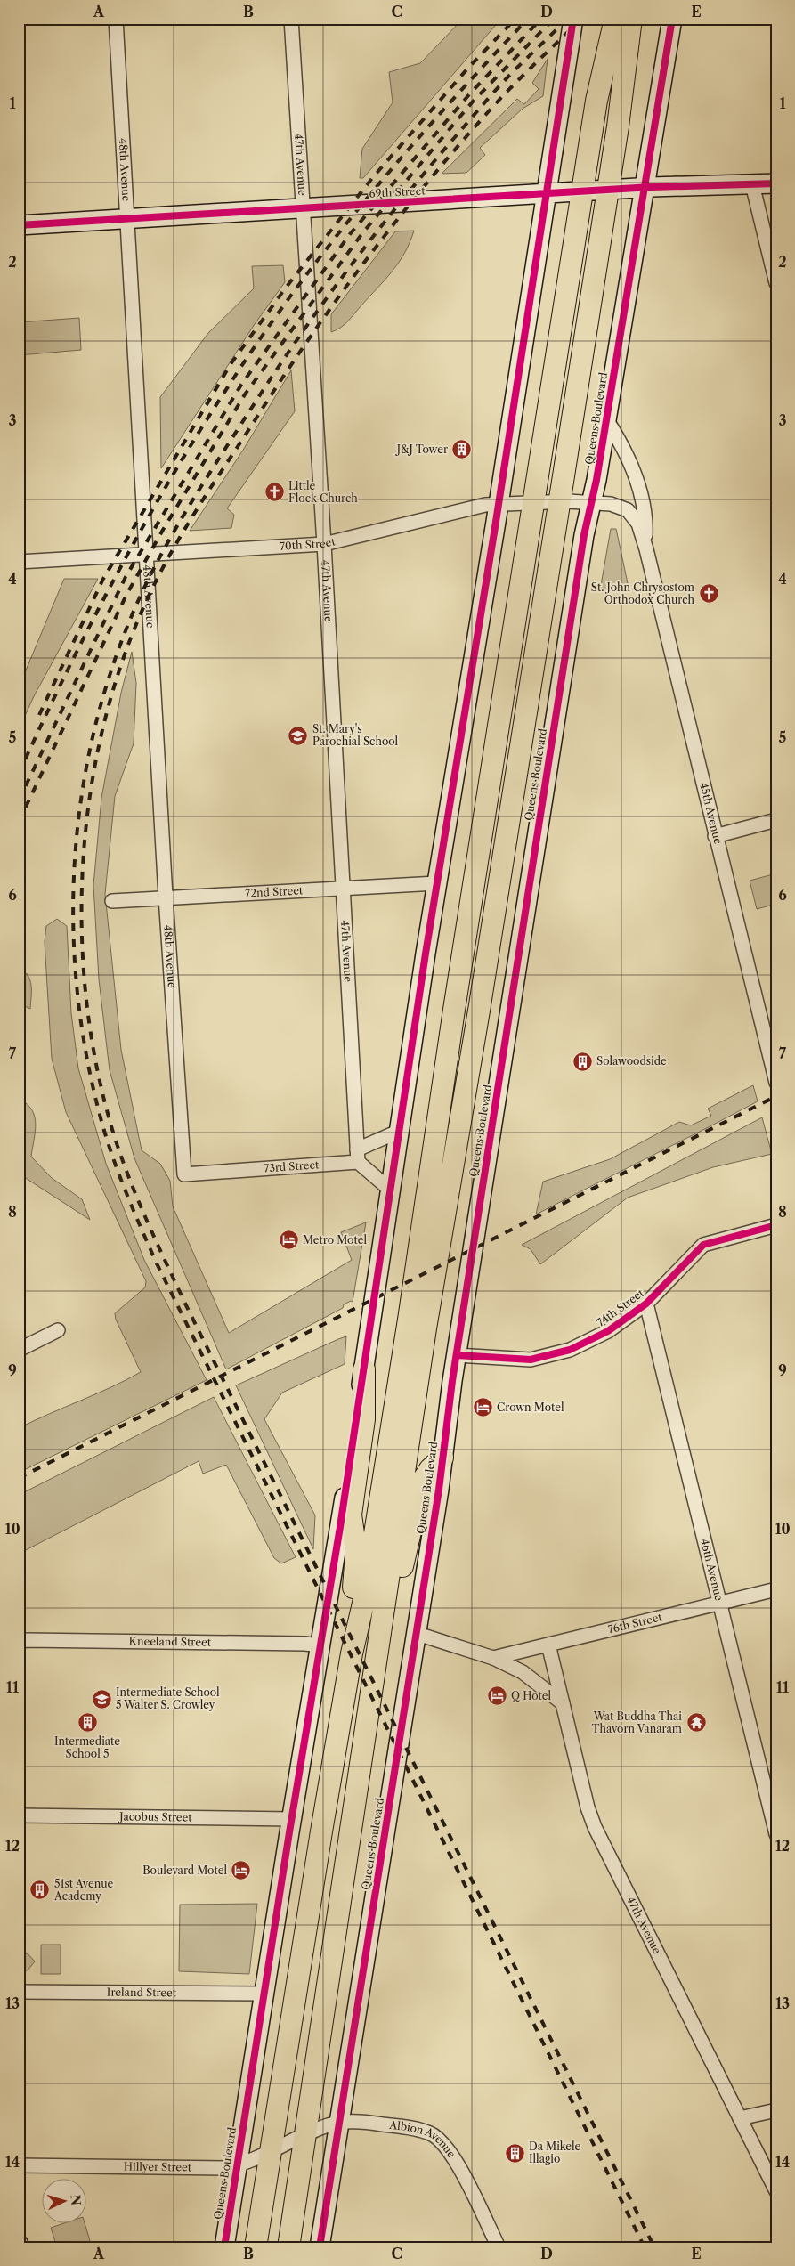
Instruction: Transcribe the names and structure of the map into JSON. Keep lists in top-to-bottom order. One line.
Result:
{"streets":{"main road":["Queens Boulevard"],"street":["47th Avenue","48th Avenue","69th Street","70th Street","45th Avenue","72nd Street","73rd Street","74th Street","46th Avenue","76th Street","Kneeland Street","Jacobus Street","Ireland Street","Albion Avenue","Hillyer Street"]},"crossings":[["47th Avenue","69th Street"],["47th Avenue","70th Street"],["47th Avenue","72nd Street"],["47th Avenue","73rd Street"],["47th Avenue","76th Street"],["48th Avenue","69th Street"],["48th Avenue","70th Street"],["48th Avenue","72nd Street"],["48th Avenue","73rd Street"],["69th Street","Queens Boulevard"],["Queens Boulevard","70th Street"],["Queens Boulevard","45th Avenue"],["Queens Boulevard","72nd Street"],["Queens Boulevard","73rd Street"],["Queens Boulevard","74th Street"],["Queens Boulevard","Kneeland Street"],["Queens Boulevard","Jacobus Street"],["Queens Boulevard","Ireland Street"],["Queens Boulevard","Albion Avenue"],["Queens Boulevard","Hillyer Street"],["70th Street","45th Avenue"],["74th Street","46th Avenue"],["46th Avenue","76th Street"],["Albion Avenue","Hillyer Street"]],"places":{"building":["J&J Tower","Solawoodside","Intermediate School 5","51st Avenue Academy","Da Mikele Illagio"],"church":["Little Flock Church","St. John Chrysostom Orthodox Church"],"school or university":["St. Mary's Parochial School","Intermediate School 5 Walter S. Crowley"],"hotel":["Metro Motel","Crown Motel","Q Hotel","Boulevard Motel"],"temple":["Wat Buddha Thai Thavorn Vanaram"]},"north":"right","grid":{"columns":["A","B","C","D","E"],"rows":["1","2","3","4","5","6","7","8","9","10","11","12","13","14"]}}
